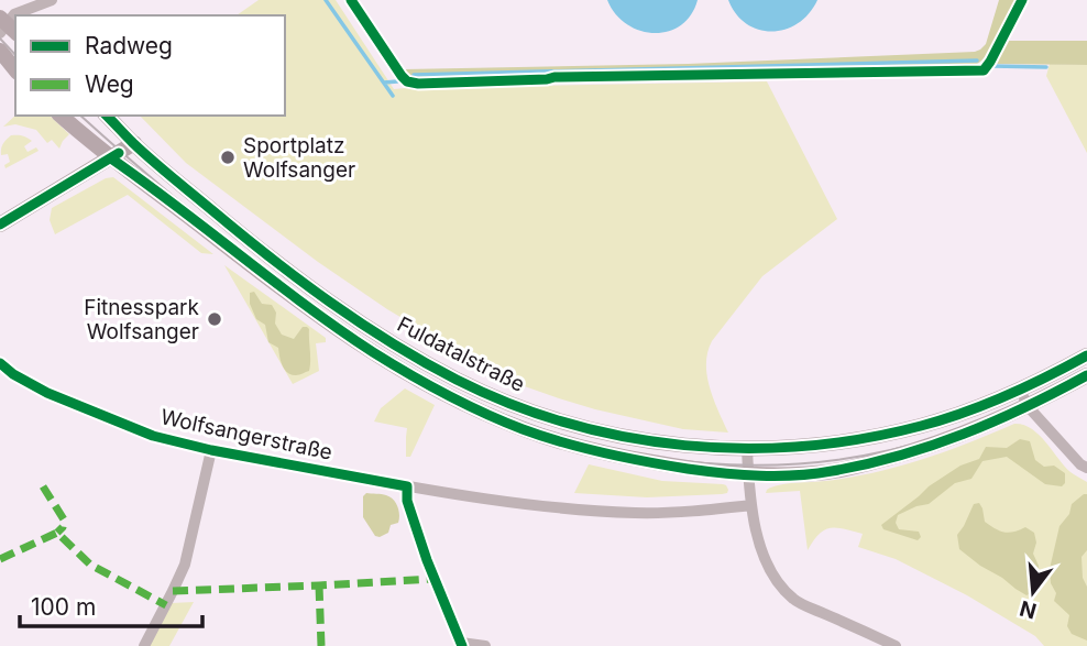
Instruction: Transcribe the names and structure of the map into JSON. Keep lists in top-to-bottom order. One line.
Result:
{"streets":{"main road":["Fuldatalstraße"],"street":["Wolfsangerstraße"]},"places":["Sportplatz Wolfsanger","Fitnesspark Wolfsanger"],"legend":["Radweg","Weg"],"scale_bar":"100 m","north":"bottom"}
